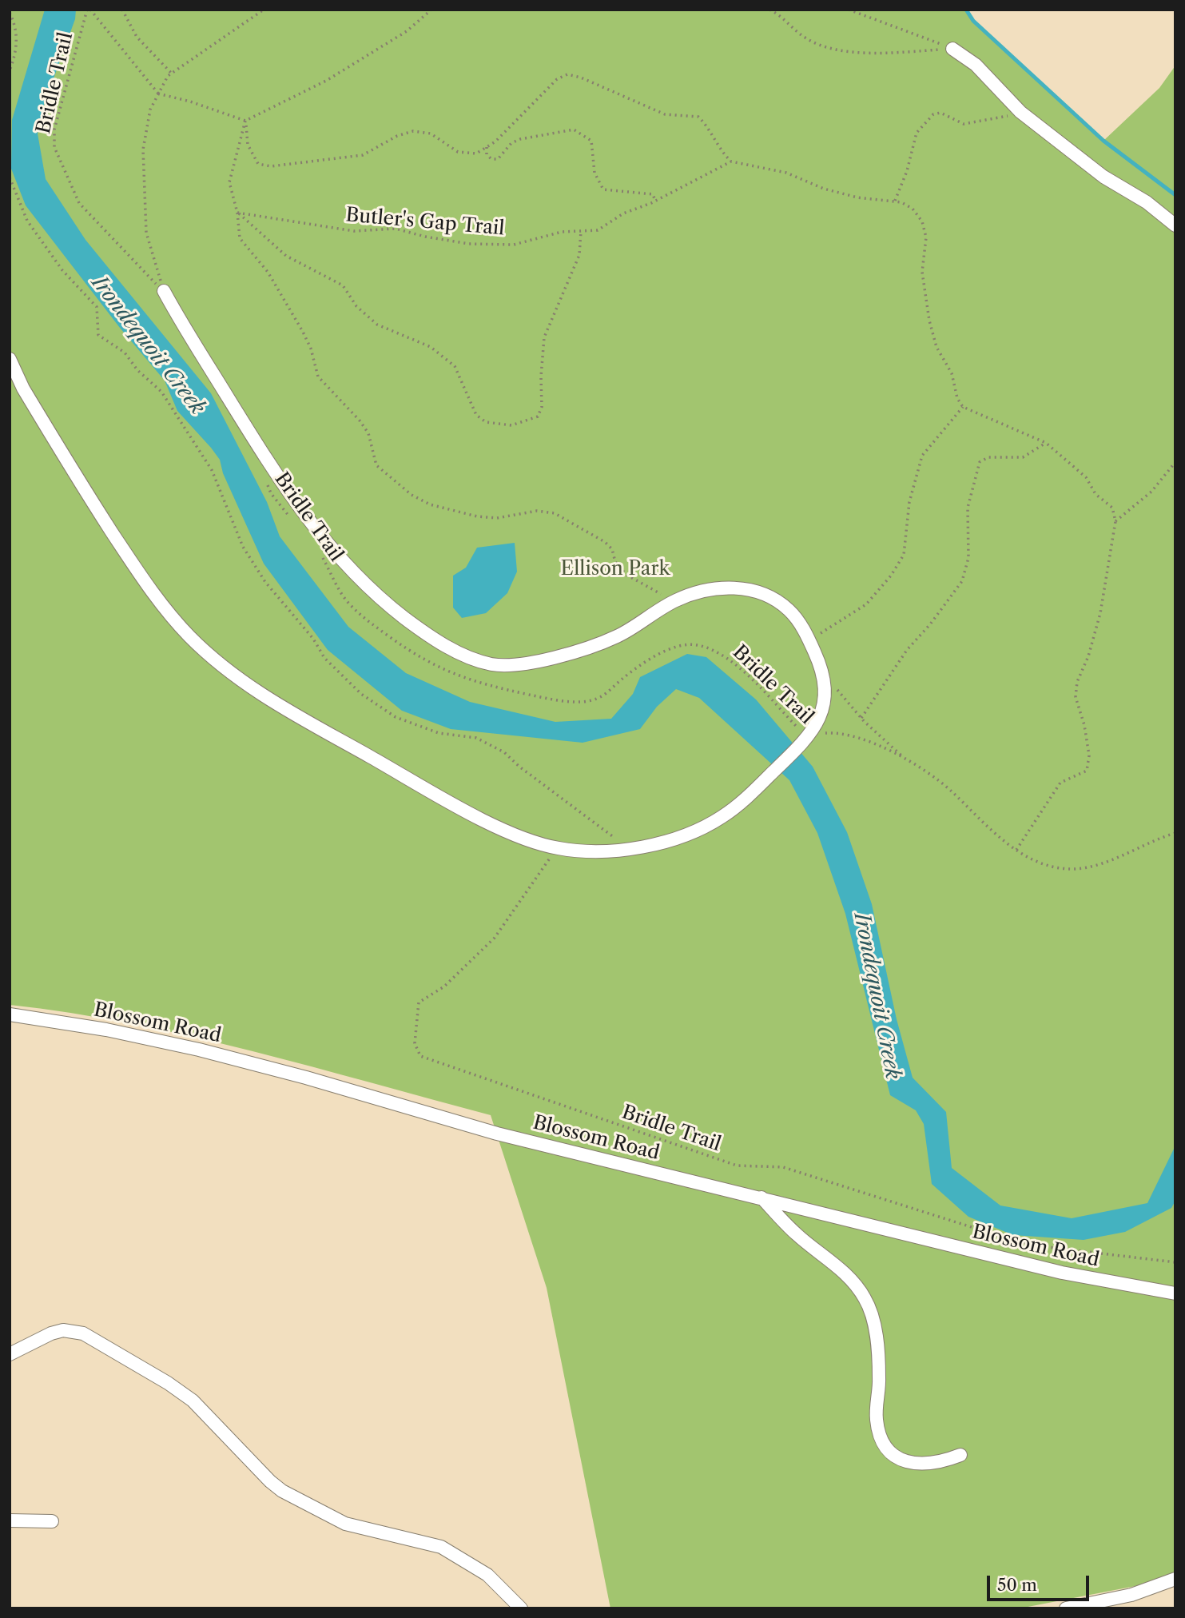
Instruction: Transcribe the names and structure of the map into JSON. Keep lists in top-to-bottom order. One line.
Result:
{"streets":{"street":["Blossom Road"],"path":["Bridle Trail","Butler's Gap Trail"]},"water":["Irondequoit Creek"],"parks":["Ellison Park"],"scale_bar":"50 m"}
